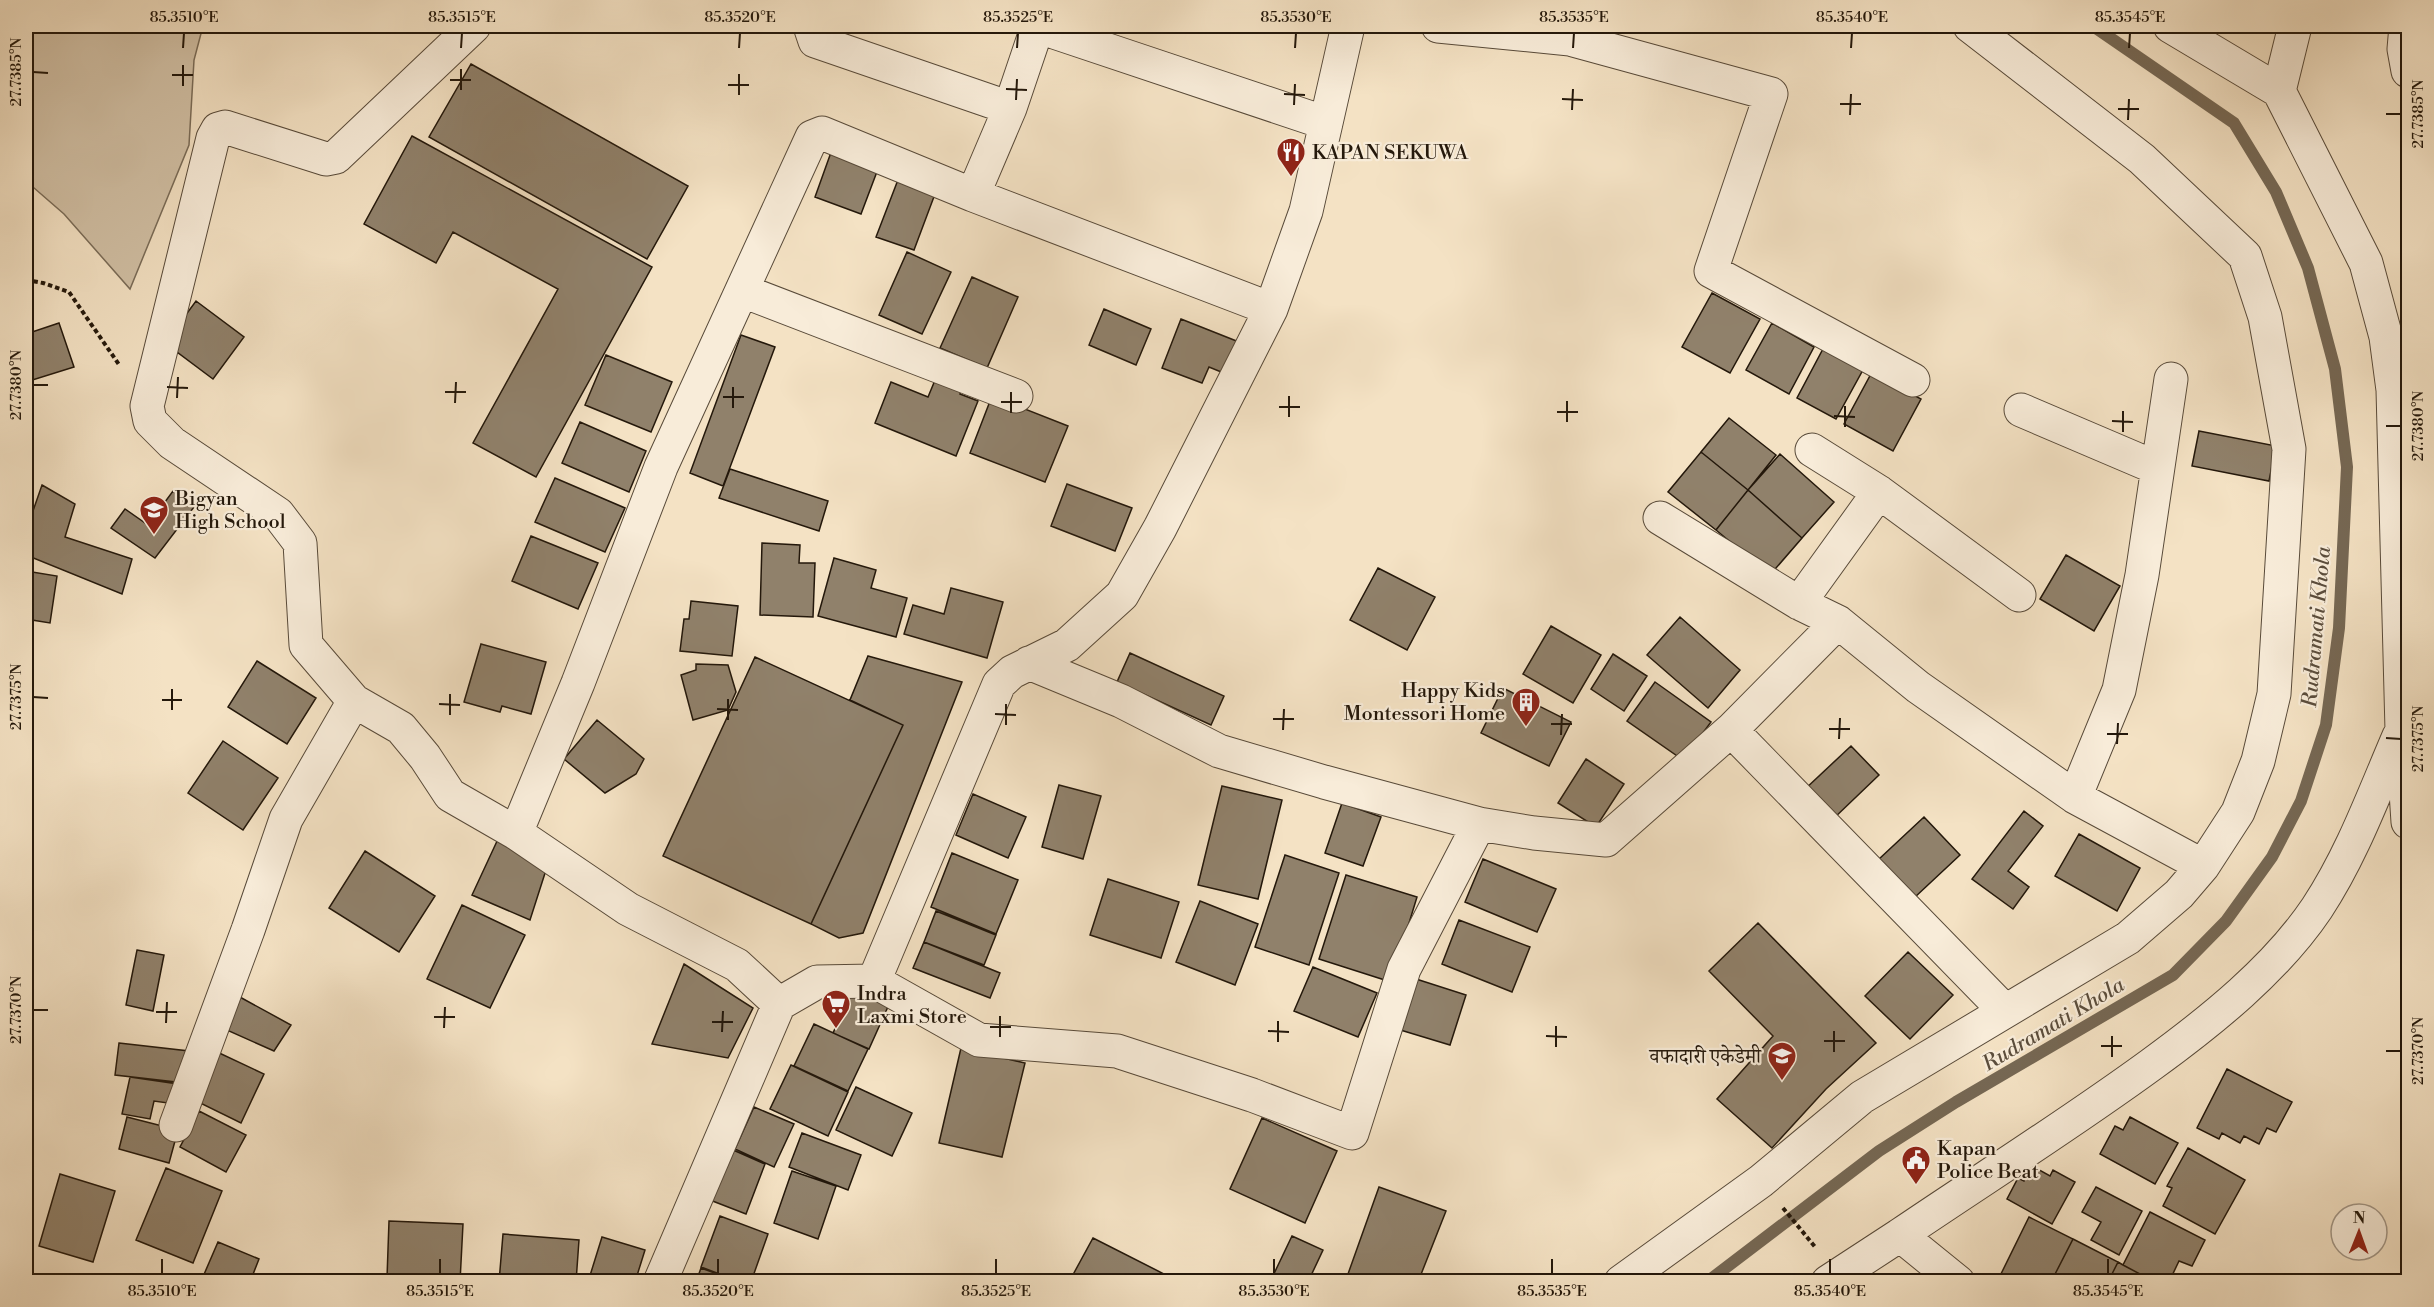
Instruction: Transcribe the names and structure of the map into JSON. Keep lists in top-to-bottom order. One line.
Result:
{"water":["Rudramati Khola"],"places":{"restaurant":["KAPAN SEKUWA"],"school or university":["Bigyan High School","वफादारी एकेडेमी"],"building":["Happy Kids Montessori Home"],"supermarket":["Indra Laxmi Store"],"public building":["Kapan Police Beat"]},"north":"top","coordinates":["85.3510°E","85.3515°E","85.3520°E","85.3525°E","85.3530°E","85.3535°E","85.3540°E","85.3545°E","27.7385°N","27.7380°N","27.7375°N","27.7370°N"]}
